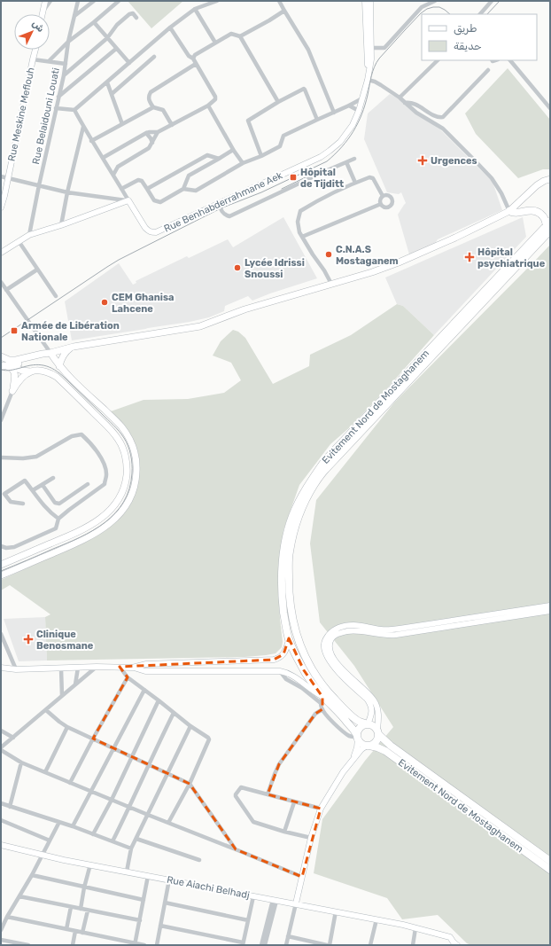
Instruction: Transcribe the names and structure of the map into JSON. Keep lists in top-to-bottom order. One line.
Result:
{"streets":{"highway":["Evitement Nord de Mostaghanem"],"street":["Rue Meskine Meflouh","Rue Belaidouni Louati","Rue Benhabderrahmane Aek","Rue Aiachi Belhadj"]},"places":{"health":["Urgences","Hôpital psychiatrique","Clinique Benosmane"],"transit":["Hôpital de Tijditt","Armée de Libération Nationale"],"other":["C.N.A.S Mostaganem","Lycée Idrissi Snoussi","CEM Ghanisa Lahcene"]},"legend":["طريق","حديقة"],"north":"top right"}
